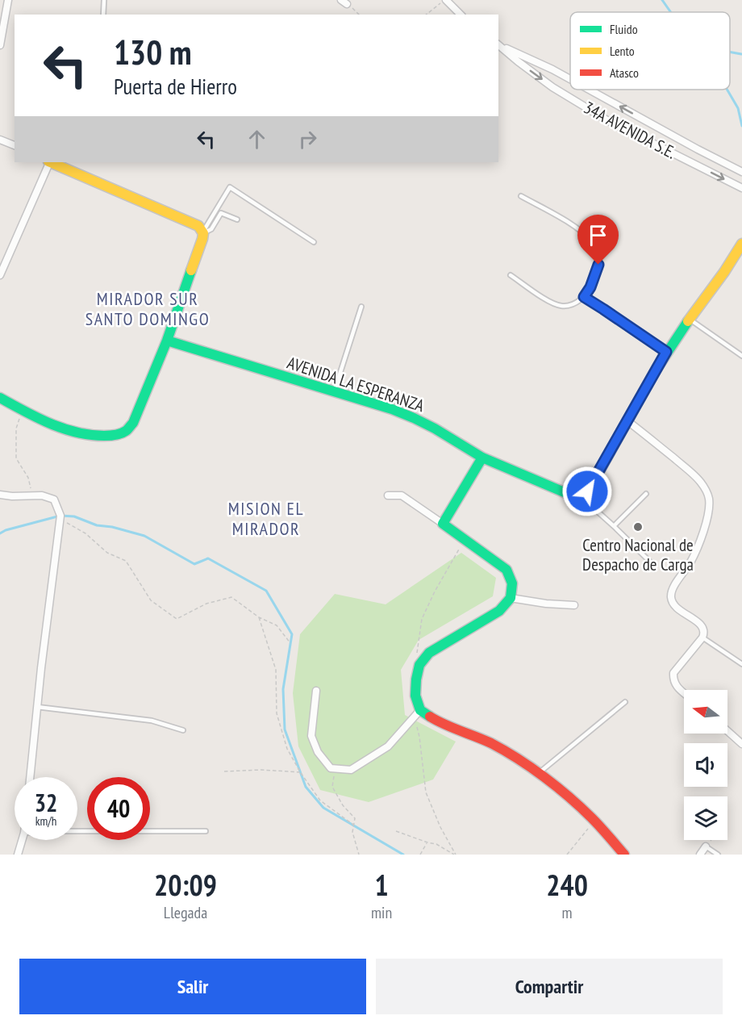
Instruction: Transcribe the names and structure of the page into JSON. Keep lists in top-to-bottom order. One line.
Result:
{"streets":{"street":["34A AVENIDA S.E.","AVENIDA LA ESPERANZA"]},"districts":["MIRADOR SUR SANTO DOMINGO","MISION EL MIRADOR"],"places":["Centro Nacional de Despacho de Carga"],"legend":["Fluido","Lento","Atasco"],"north":"left","page":{"turn":["130 m","Puerta de Hierro"],"speed":"32 km/h","limit":"40","eta":["20:09","Llegada","1","min","240","m"],"buttons":["Salir","Compartir"]}}
